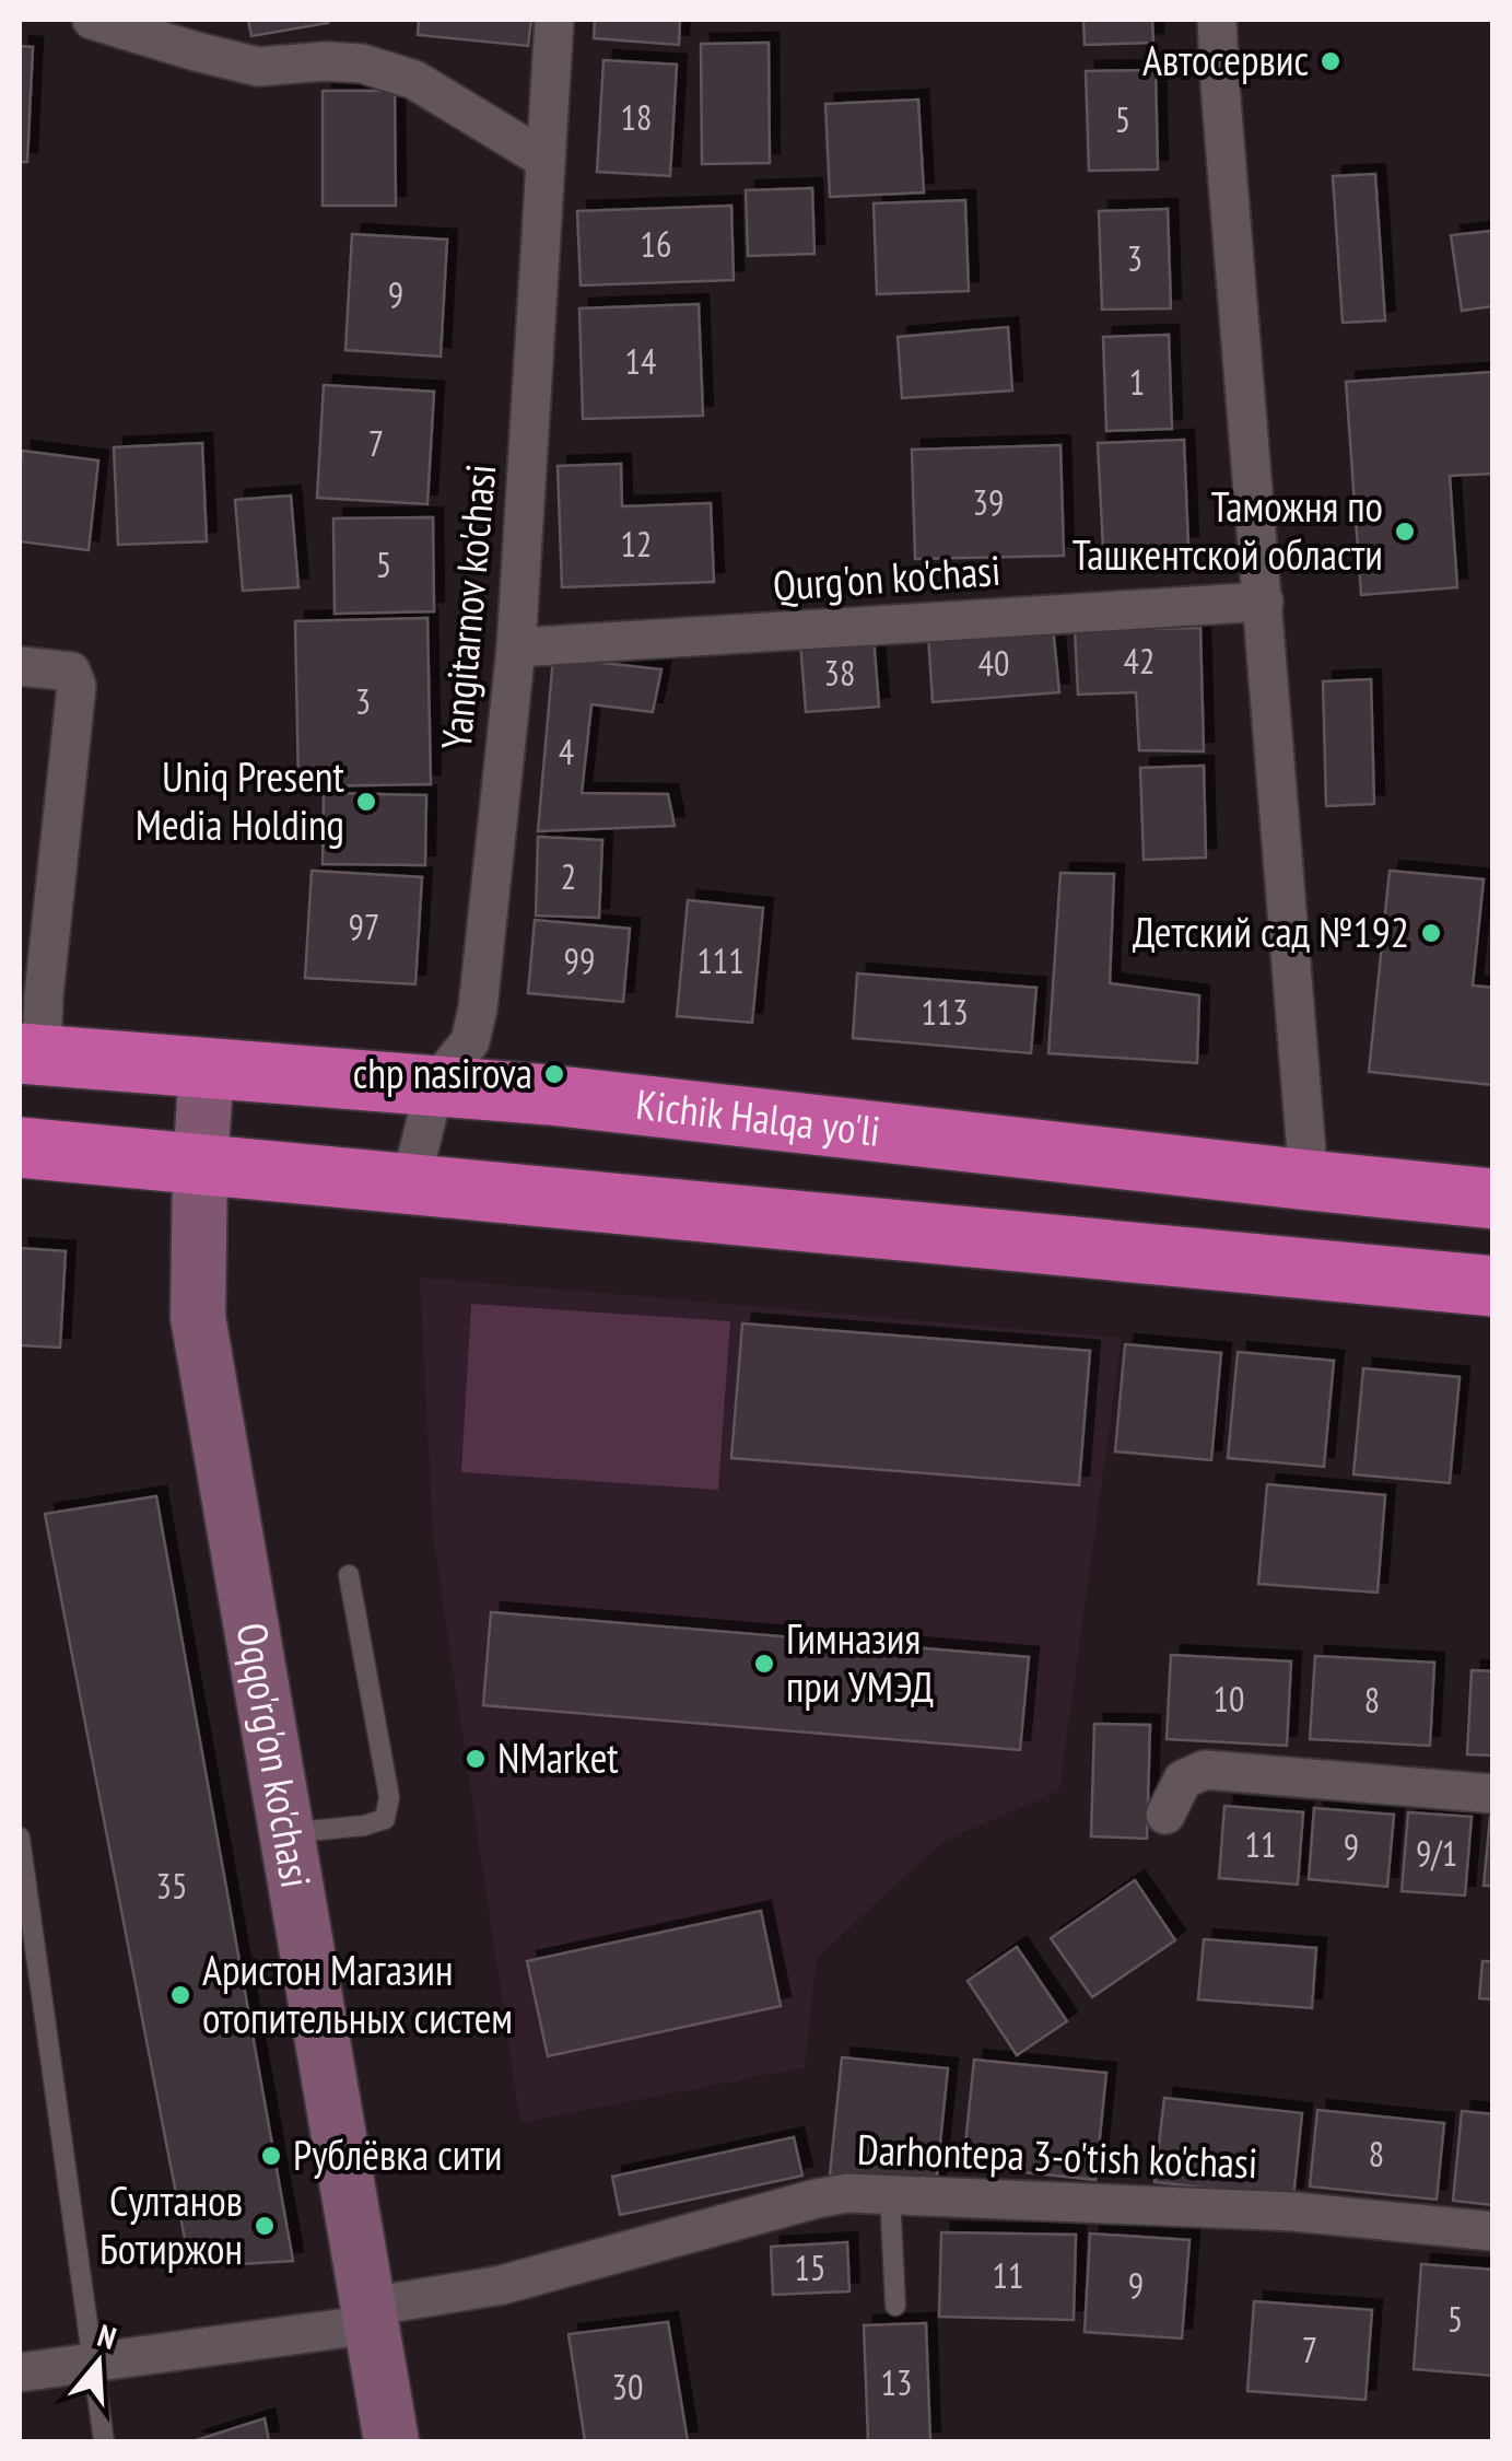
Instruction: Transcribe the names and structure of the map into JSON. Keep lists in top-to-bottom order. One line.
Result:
{"streets":{"highway":["Kichik Halqa yo'li"],"main road":["Oqqo'rg'on ko'chasi"],"street":["Qurg'on ko'chasi","Yangitarnov ko'chasi","Darhontepa 3-o'tish ko'chasi"]},"crossings":[["Qurg'on ko'chasi","Yangitarnov ko'chasi"],["Yangitarnov ko'chasi","Kichik Halqa yo'li"],["Kichik Halqa yo'li","Oqqo'rg'on ko'chasi"],["Oqqo'rg'on ko'chasi","Darhontepa 3-o'tish ko'chasi"]],"places":["Автосервис","Таможня по Ташкентской области","Uniq Present Media Holding","Детский сад №192","chp nasirova","Гимназия при УМЭД","NMarket","Аристон Магазин отопительных систем","Рублёвка сити","Султанов Ботиржон"],"house_numbers":["18","5","16","3","9","14","1","7","39","12","5","42","40","38","3","4","2","97","99","111","113","10","8","11","9","9/1","35","8","15","11","9","5","7","13","30"],"north":"top"}
